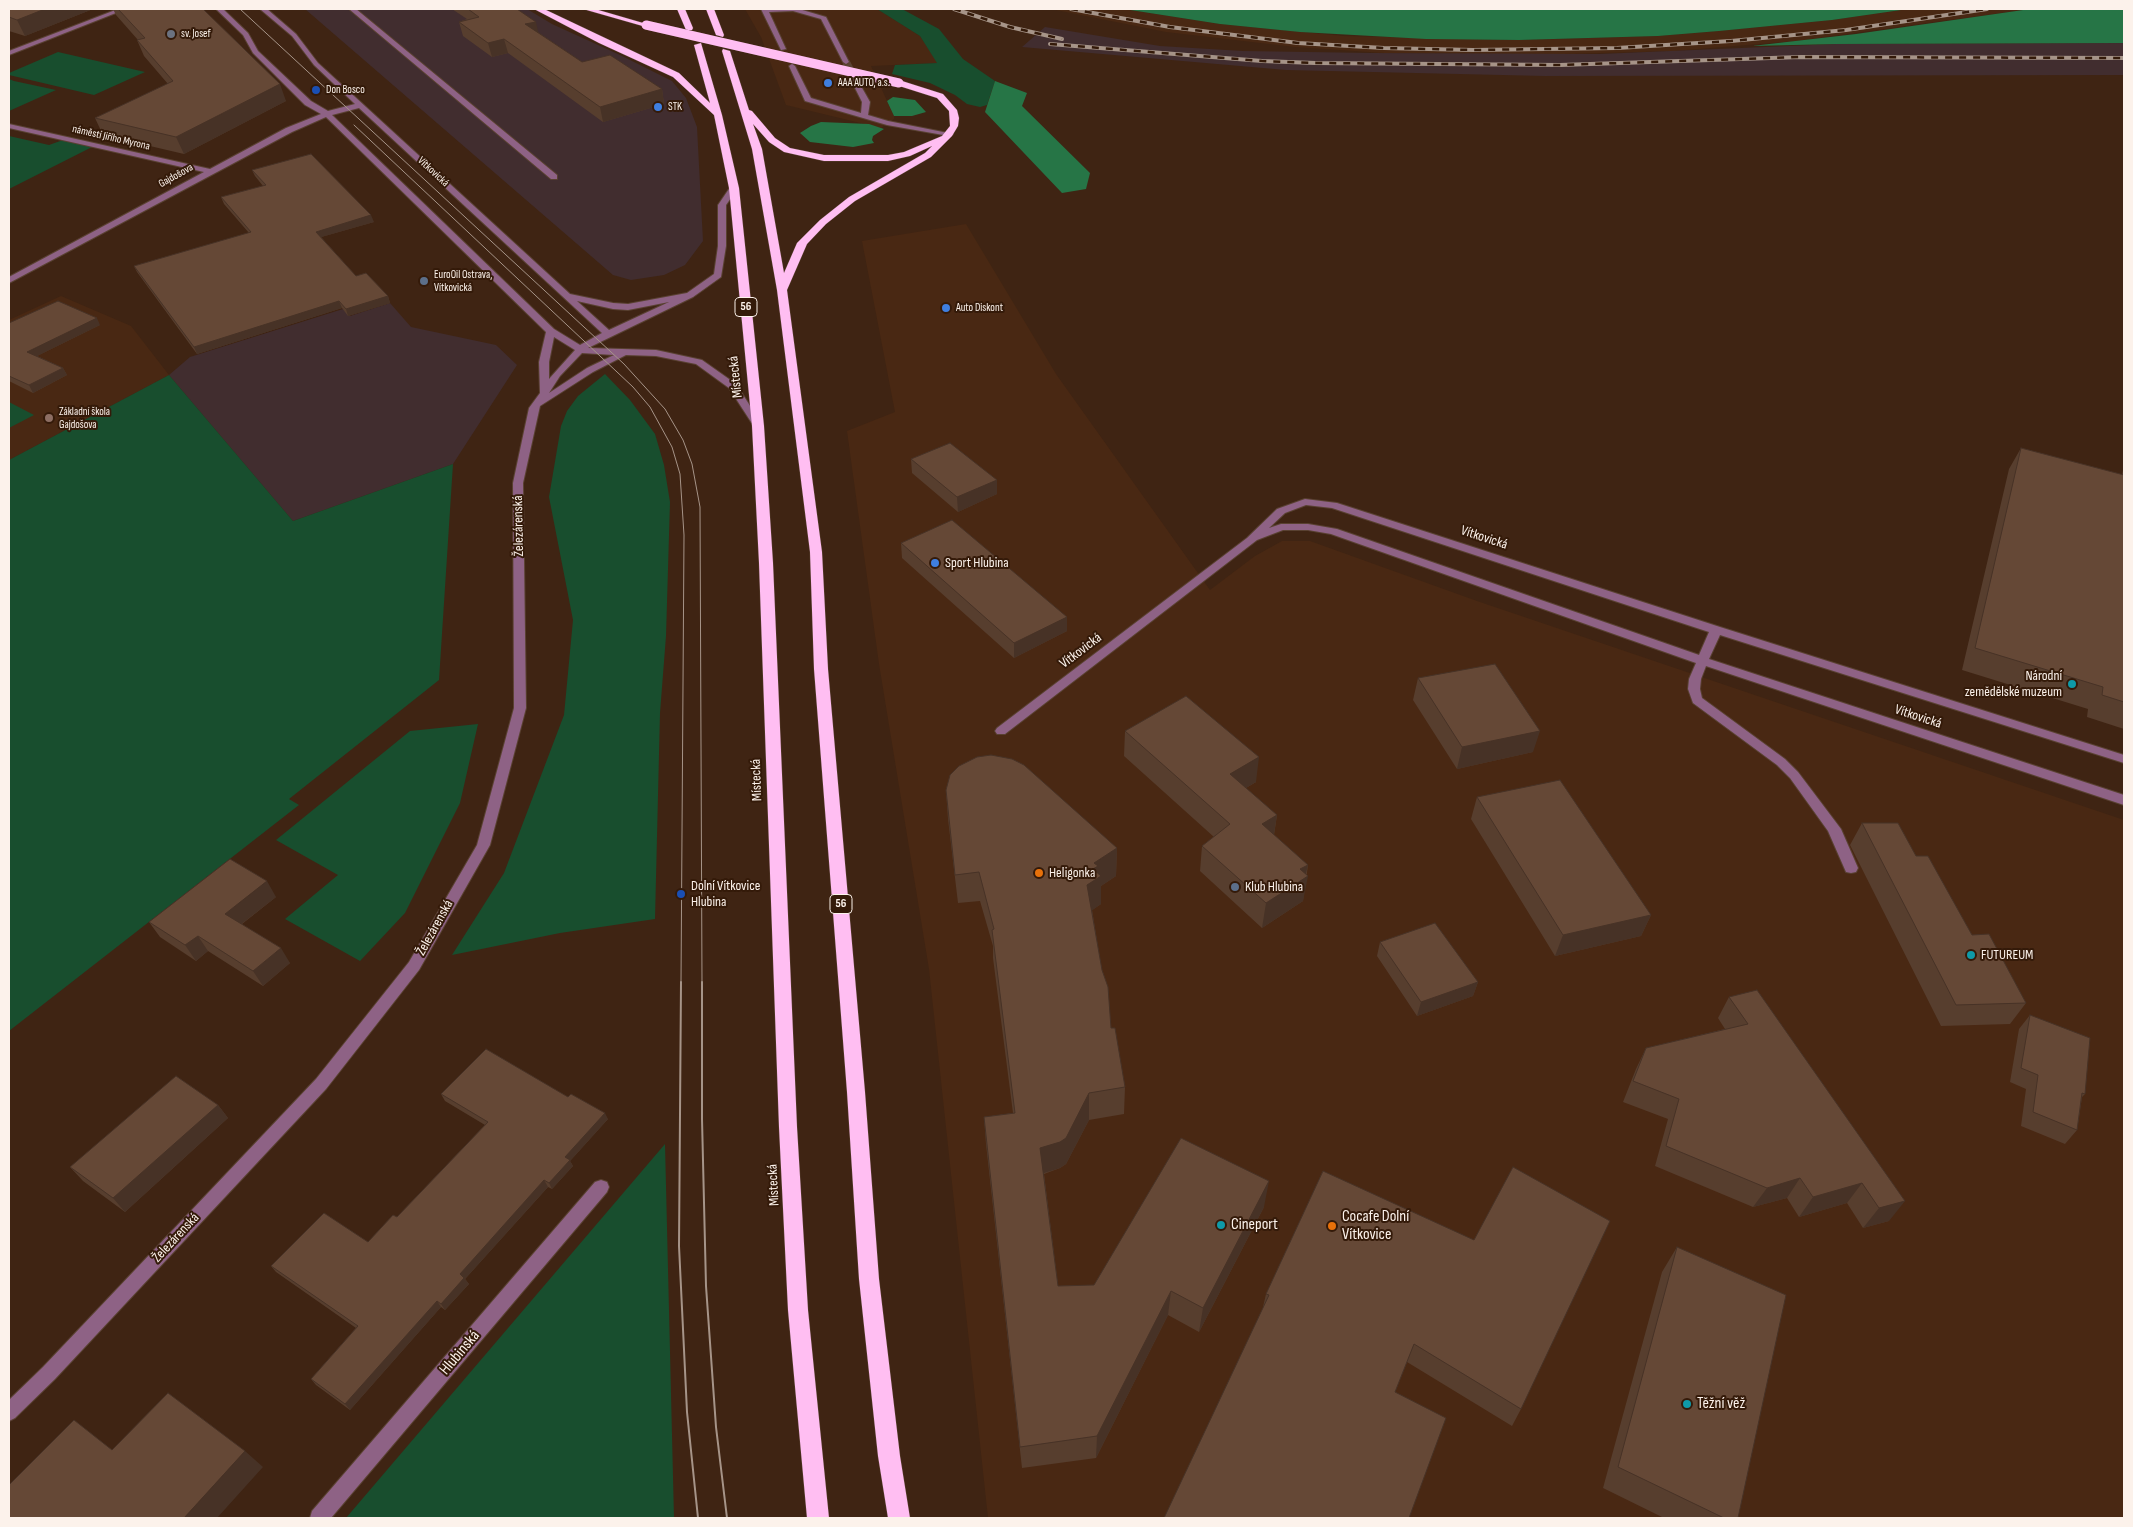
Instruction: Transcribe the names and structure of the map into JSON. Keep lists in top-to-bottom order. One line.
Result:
{"streets":{"highway":["56","Místecká"],"street":["náměstí Jiřího Myrona","Vítkovická","Gajdošova","Železárenská","Hlubinská"]},"crossings":[["náměstí Jiřího Myrona","Gajdošova"],["Vítkovická","Gajdošova"],["Vítkovická","Železárenská"],["Místecká","Železárenská"]],"places":["sv. Josef","AAA AUTO, a.s.","Don Bosco","STK","EuroOil Ostrava, Vítkovická","Auto Diskont","Základní škola Gajdošova","Sport Hlubina","Národní zemědělské muzeum","Heligonka","Klub Hlubina","Dolní Vítkovice Hlubina","FUTUREUM","Cineport","Cocafe Dolní Vítkovice","Těžní věž"]}
